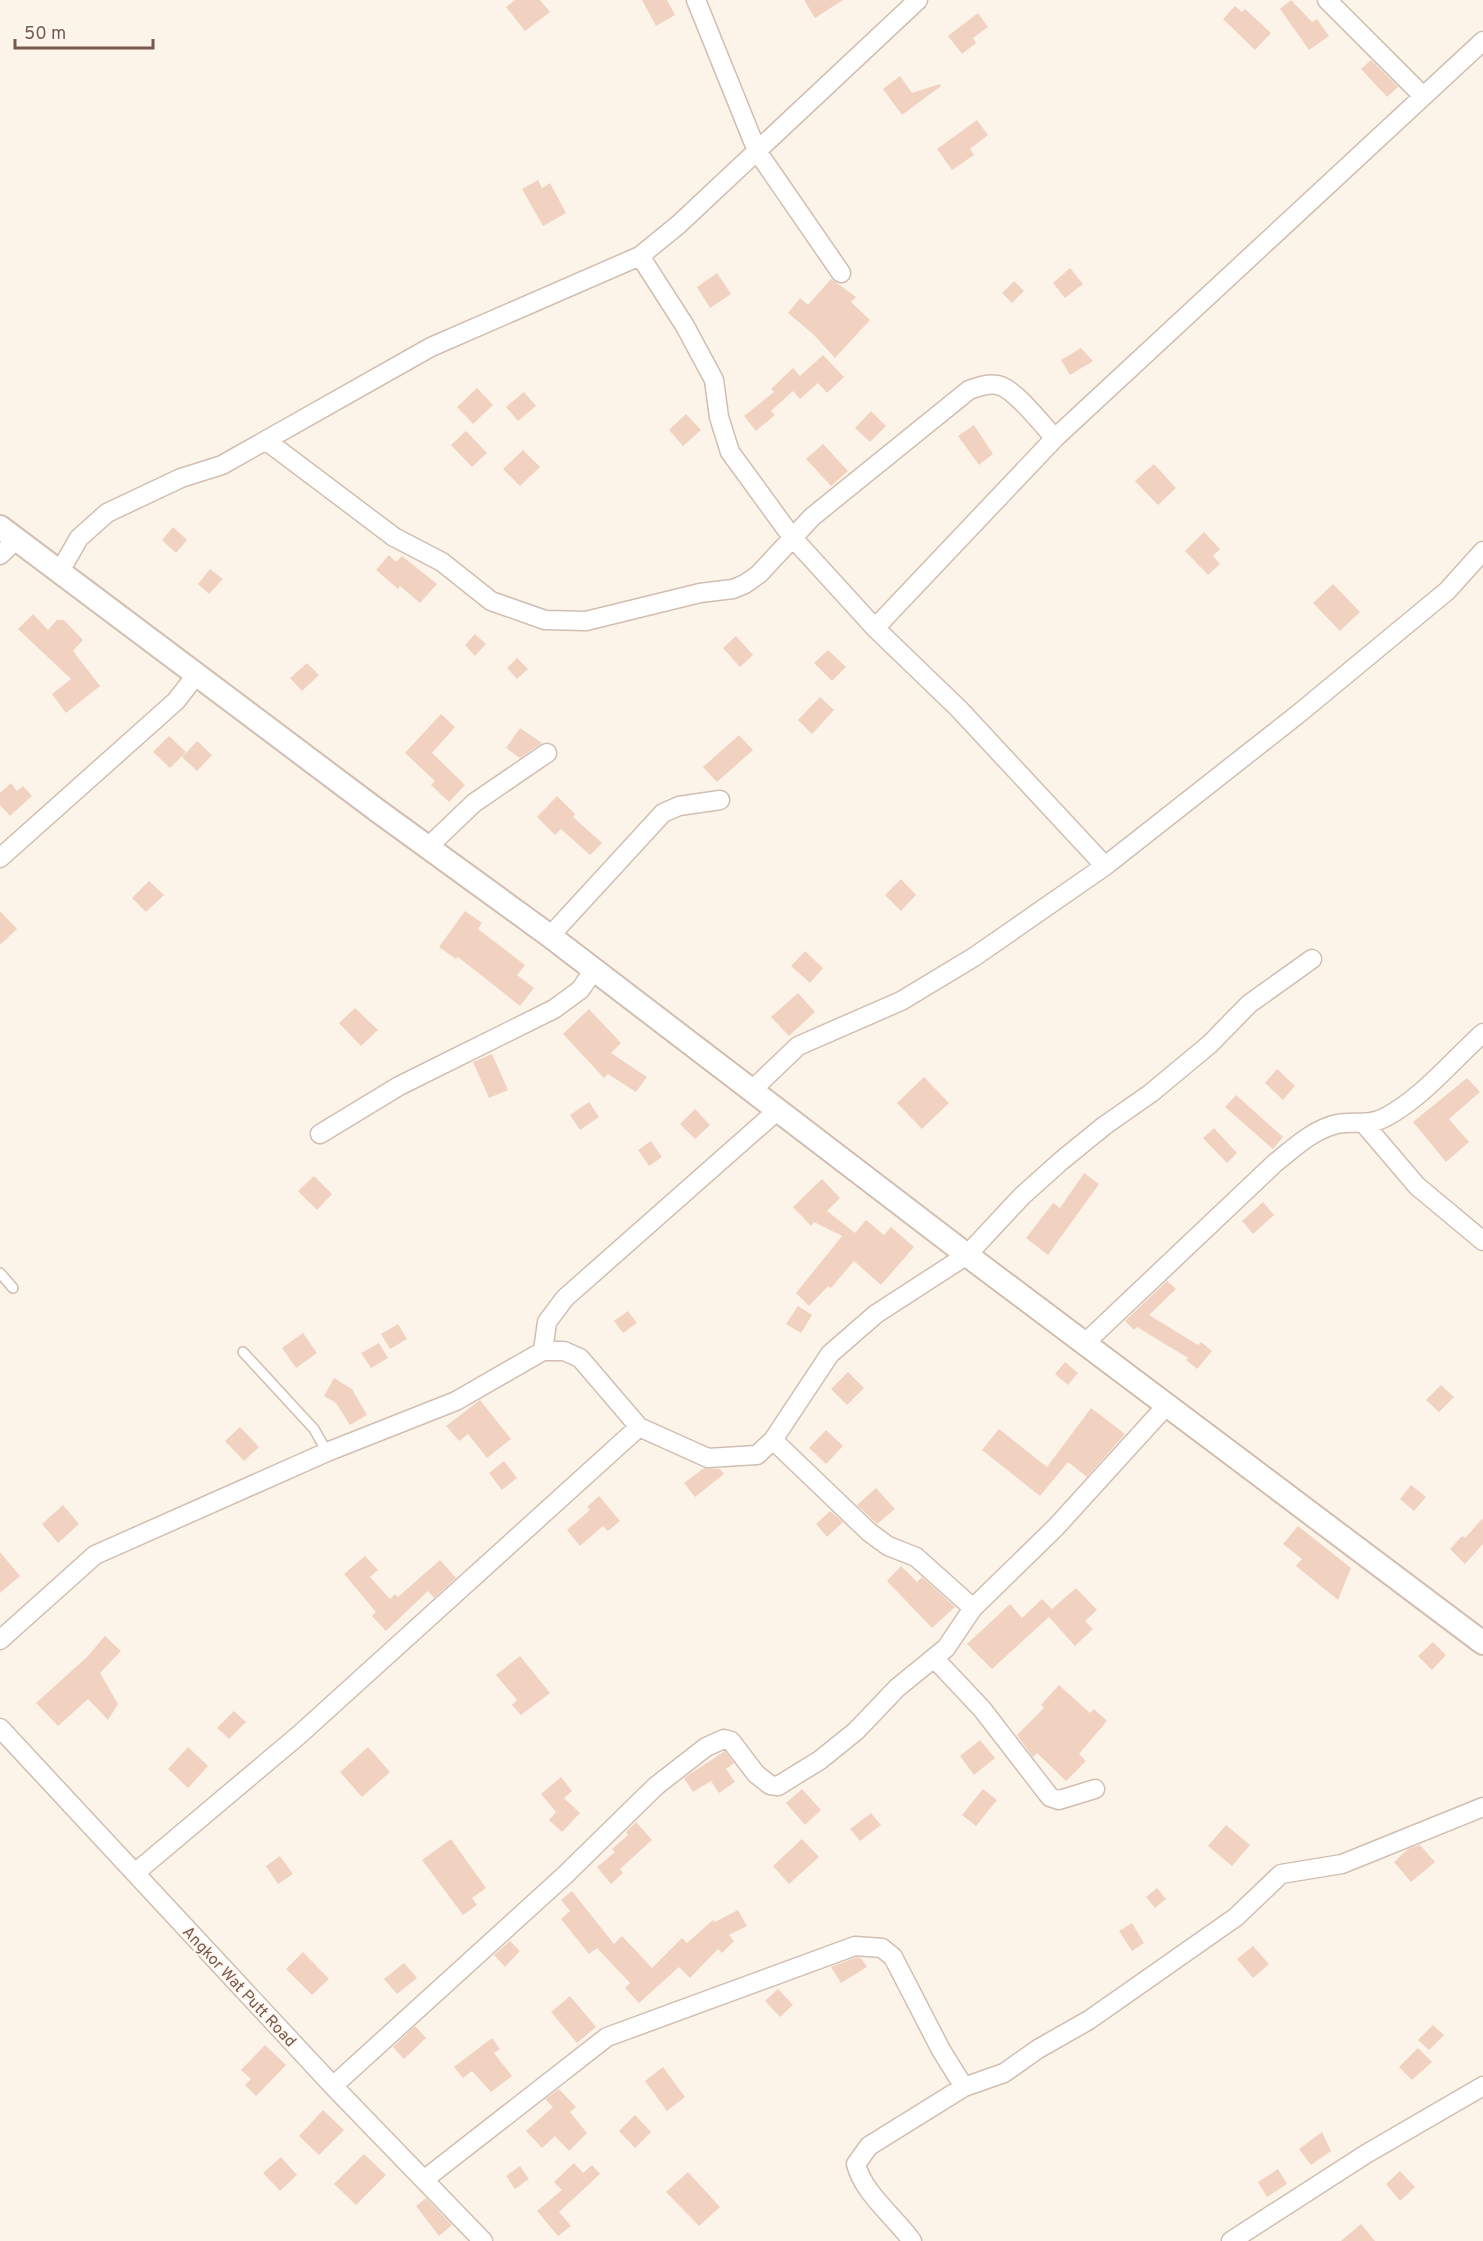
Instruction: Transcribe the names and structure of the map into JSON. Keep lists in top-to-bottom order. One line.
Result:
{"streets":{"street":["Angkor Wat Putt Road"]},"scale_bar":"50 m"}
